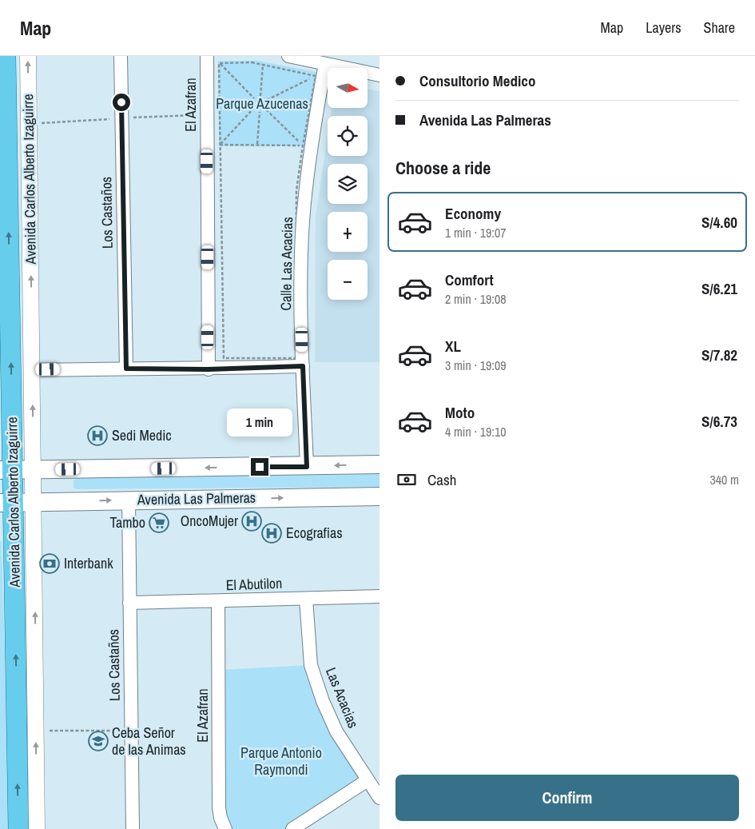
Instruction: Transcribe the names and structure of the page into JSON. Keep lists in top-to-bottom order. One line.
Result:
{"streets":{"main road":["Avenida Carlos Alberto Izaguirre","Avenida Las Palmeras"],"street":["El Azafran","Los Castaños","Calle Las Acacias","El Abutilon","Las Acacias"]},"crossings":[["El Azafran","El Abutilon"],["Avenida Carlos Alberto Izaguirre","Avenida Las Palmeras"],["Los Castaños","Avenida Las Palmeras"],["Los Castaños","El Abutilon"],["El Abutilon","Las Acacias"]],"one_way":["Avenida Carlos Alberto Izaguirre"],"parks":["Parque Azucenas","Parque Antonio Raymondi"],"places":{"hospital":["Sedi Medic","OncoMujer","Ecografias"],"supermarket":["Tambo"],"bank":["Interbank"],"school or university":["Ceba Señor de las Animas"]},"north":"right","page":{"header":"Map","nav":["Map","Layers","Share"],"banner":["Consultorio Medico","Avenida Las Palmeras"],"map_buttons":["+","−"],"heading":"Choose a ride","list":[{"name":"Economy","note":"1 min · 19:07","value":"S/4.60"},{"name":"Comfort","note":"2 min · 19:08","value":"S/6.21"},{"name":"XL","note":"3 min · 19:09","value":"S/7.82"},{"name":"Moto","note":"4 min · 19:10","value":"S/6.73"}],"bubble":"1 min","pay":["Cash","340 m"],"buttons":"Confirm"}}
